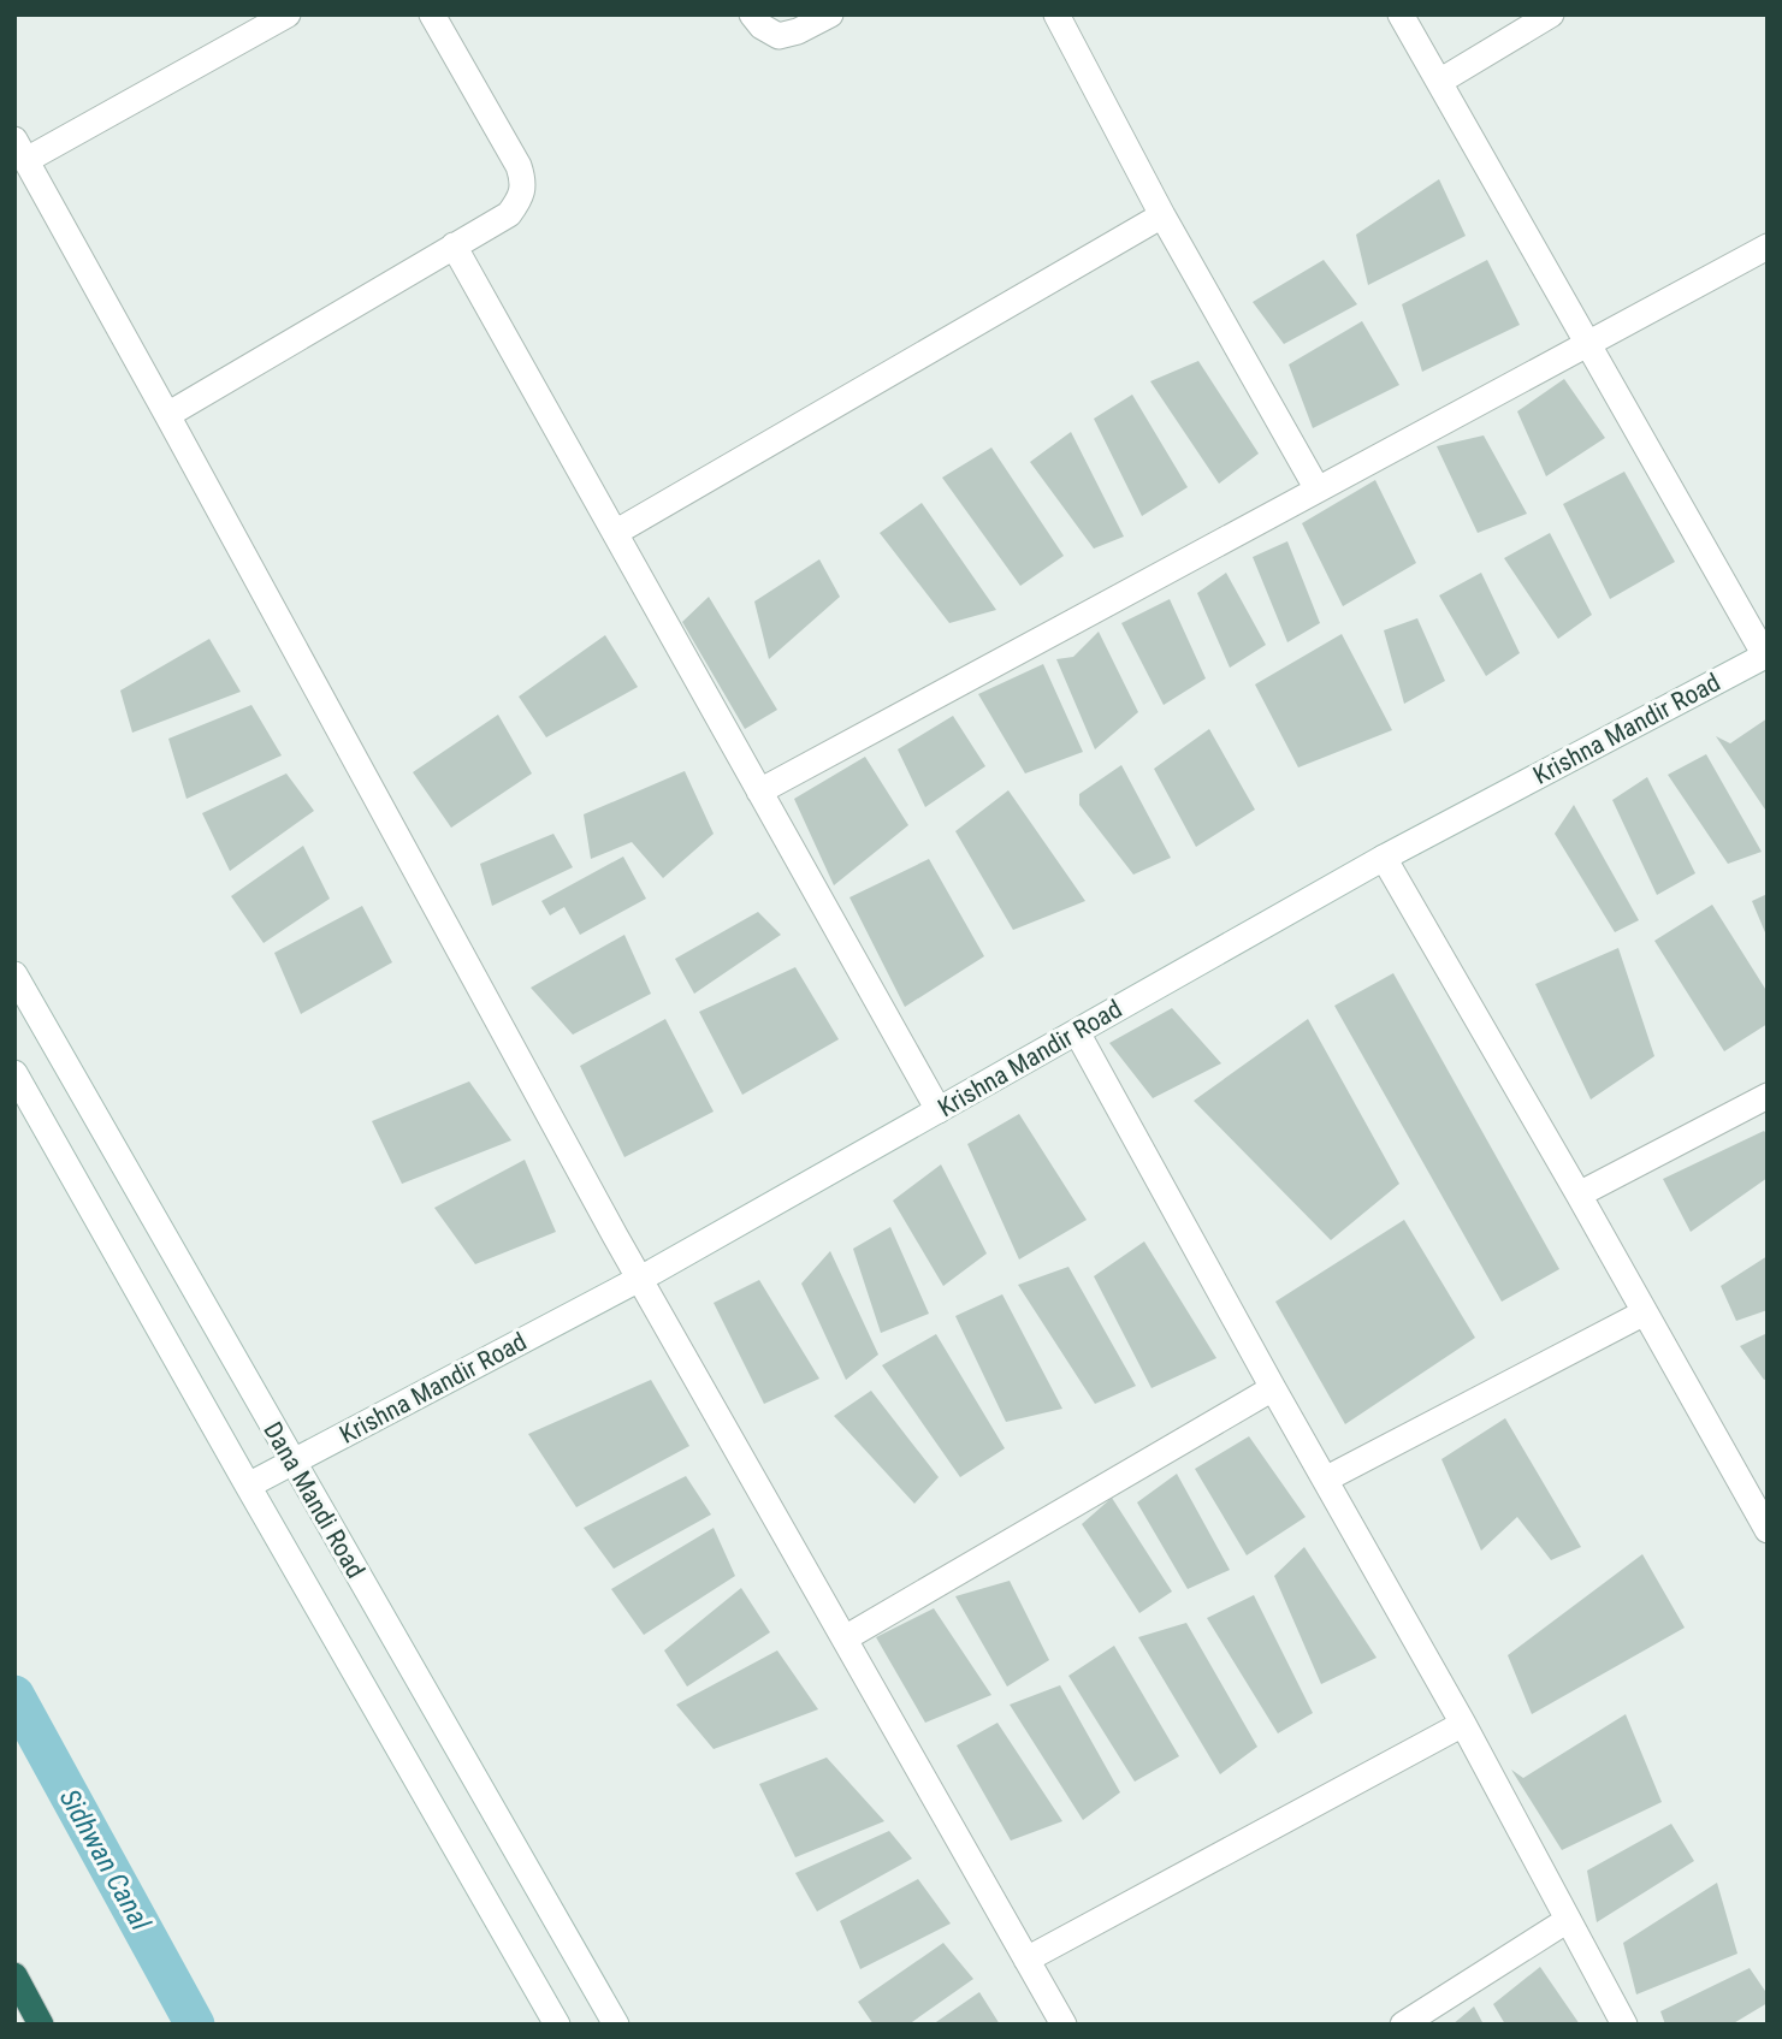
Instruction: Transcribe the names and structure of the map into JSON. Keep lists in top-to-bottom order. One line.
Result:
{"streets":{"street":["Krishna Mandir Road","Dana Mandi Road"]},"crossings":[["Krishna Mandir Road","Dana Mandi Road"]],"water":["Sidhwan Canal"]}
